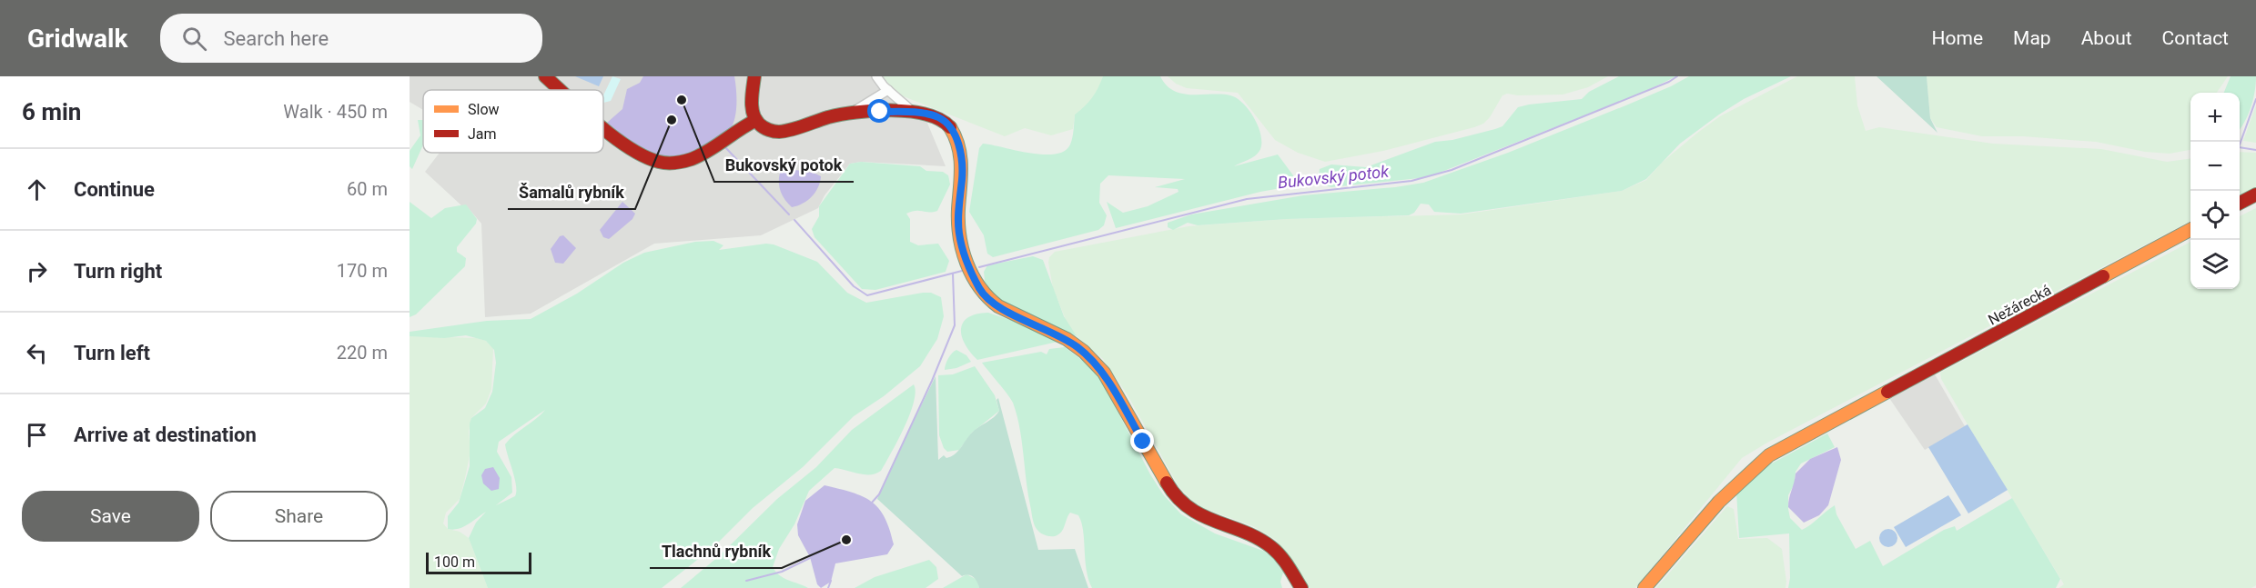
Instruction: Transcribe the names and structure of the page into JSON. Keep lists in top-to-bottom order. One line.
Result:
{"streets":{"street":["Nežárecká"]},"water":["Bukovský potok"],"places":["Bukovský potok","Šamalů rybník","Tlachnů rybník"],"legend":["Slow","Jam"],"scale_bar":"100 m","page":{"header":"Gridwalk","search":"Search here","nav":["Home","Map","About","Contact"],"heading":["6 min","Walk · 450 m"],"map_buttons":["+","−"],"list":[["Continue","60 m"],["Turn right","170 m"],["Turn left","220 m"],"Arrive at destination"],"buttons":["Save","Share"],"scale":"100 m"}}
